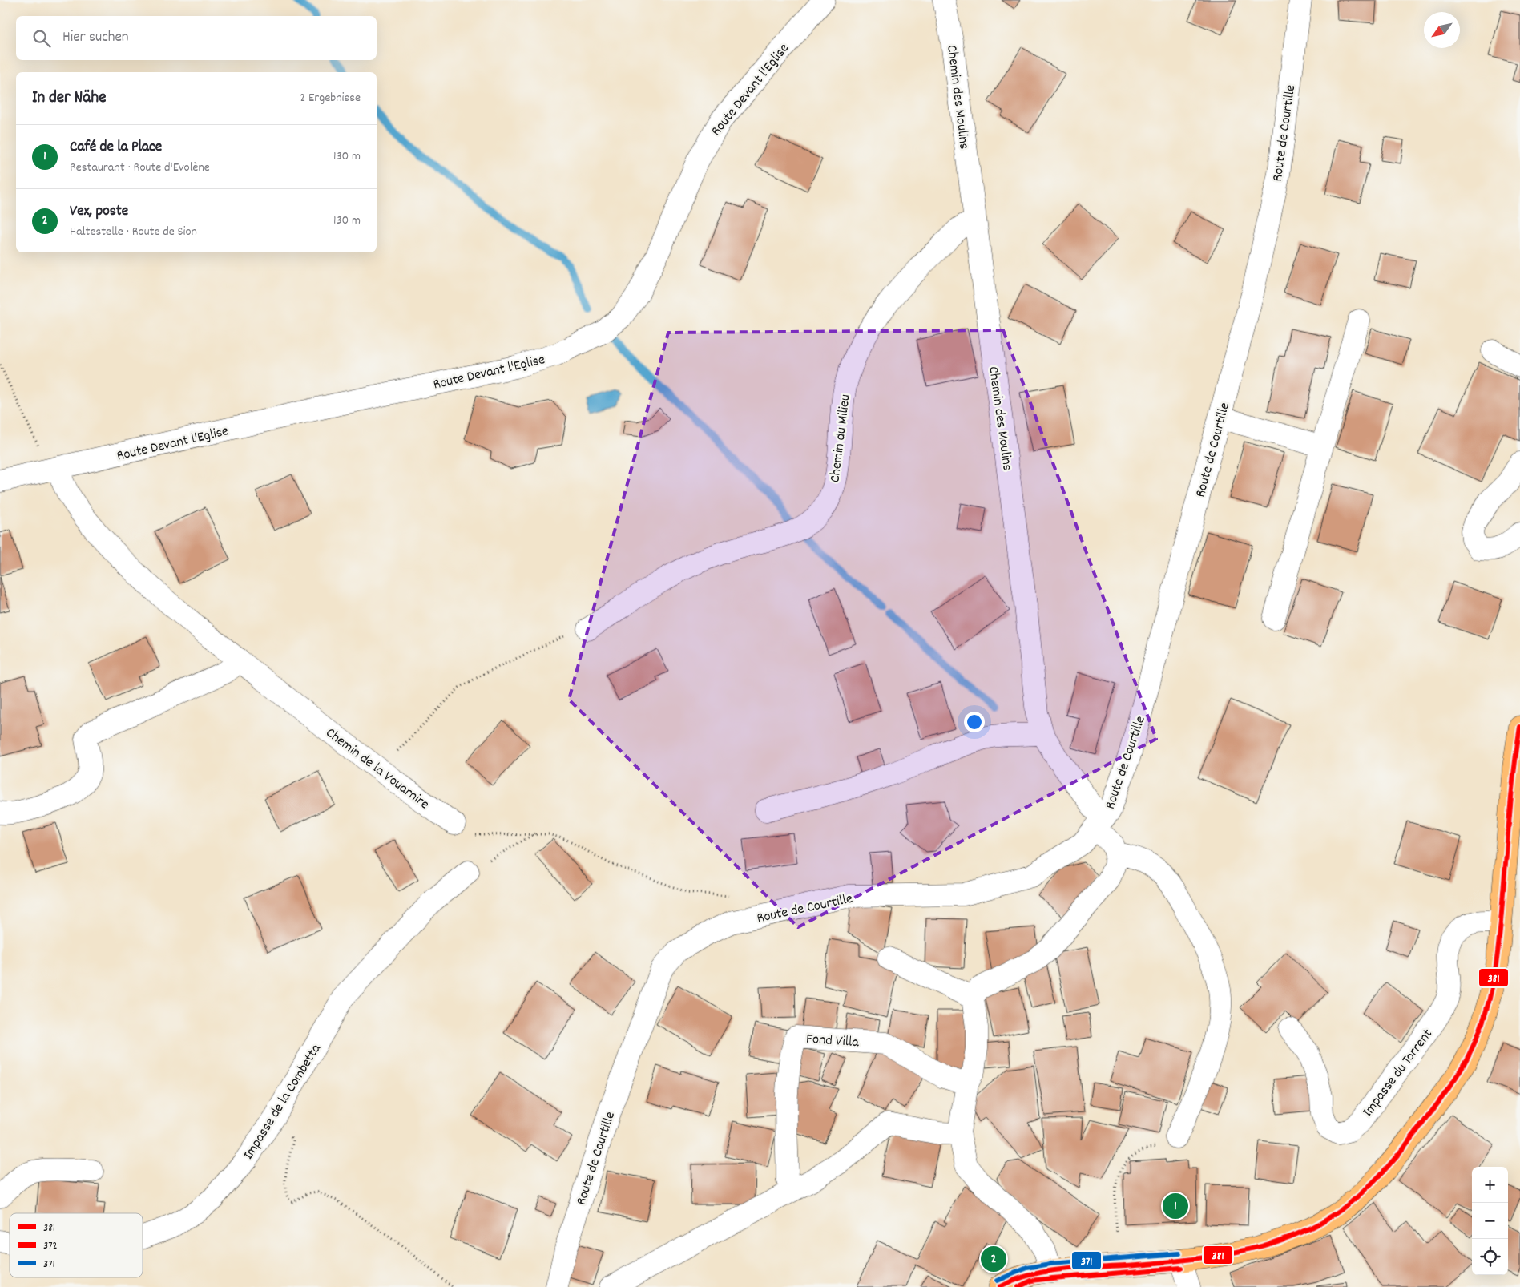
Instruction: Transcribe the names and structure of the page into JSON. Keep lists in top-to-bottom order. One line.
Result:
{"streets":{"street":["Route Devant l'Eglise","Chemin des Moulins","Route de Courtille","Chemin du Milieu","Chemin de la Vouarnire","Fond Villa","Impasse du Torrent","Impasse de la Combetta"]},"crossings":[["Route Devant l'Eglise","Chemin de la Vouarnire"],["Chemin des Moulins","Route de Courtille"],["Chemin des Moulins","Chemin du Milieu"]],"lines":["transit line 381","transit line 371","transit line 372"],"legend":["381","372","371"],"north":"bottom left","page":{"search":"Hier suchen","heading":["In der Nähe","2 Ergebnisse"],"list":[{"mark":"1","name":"Café de la Place","note":"Restaurant · Route d'Evolène","value":"130 m"},{"mark":"2","name":"Vex, poste","note":"Haltestelle · Route de Sion","value":"130 m"}],"map_buttons":["+","−"],"pins":["1","2"]}}
